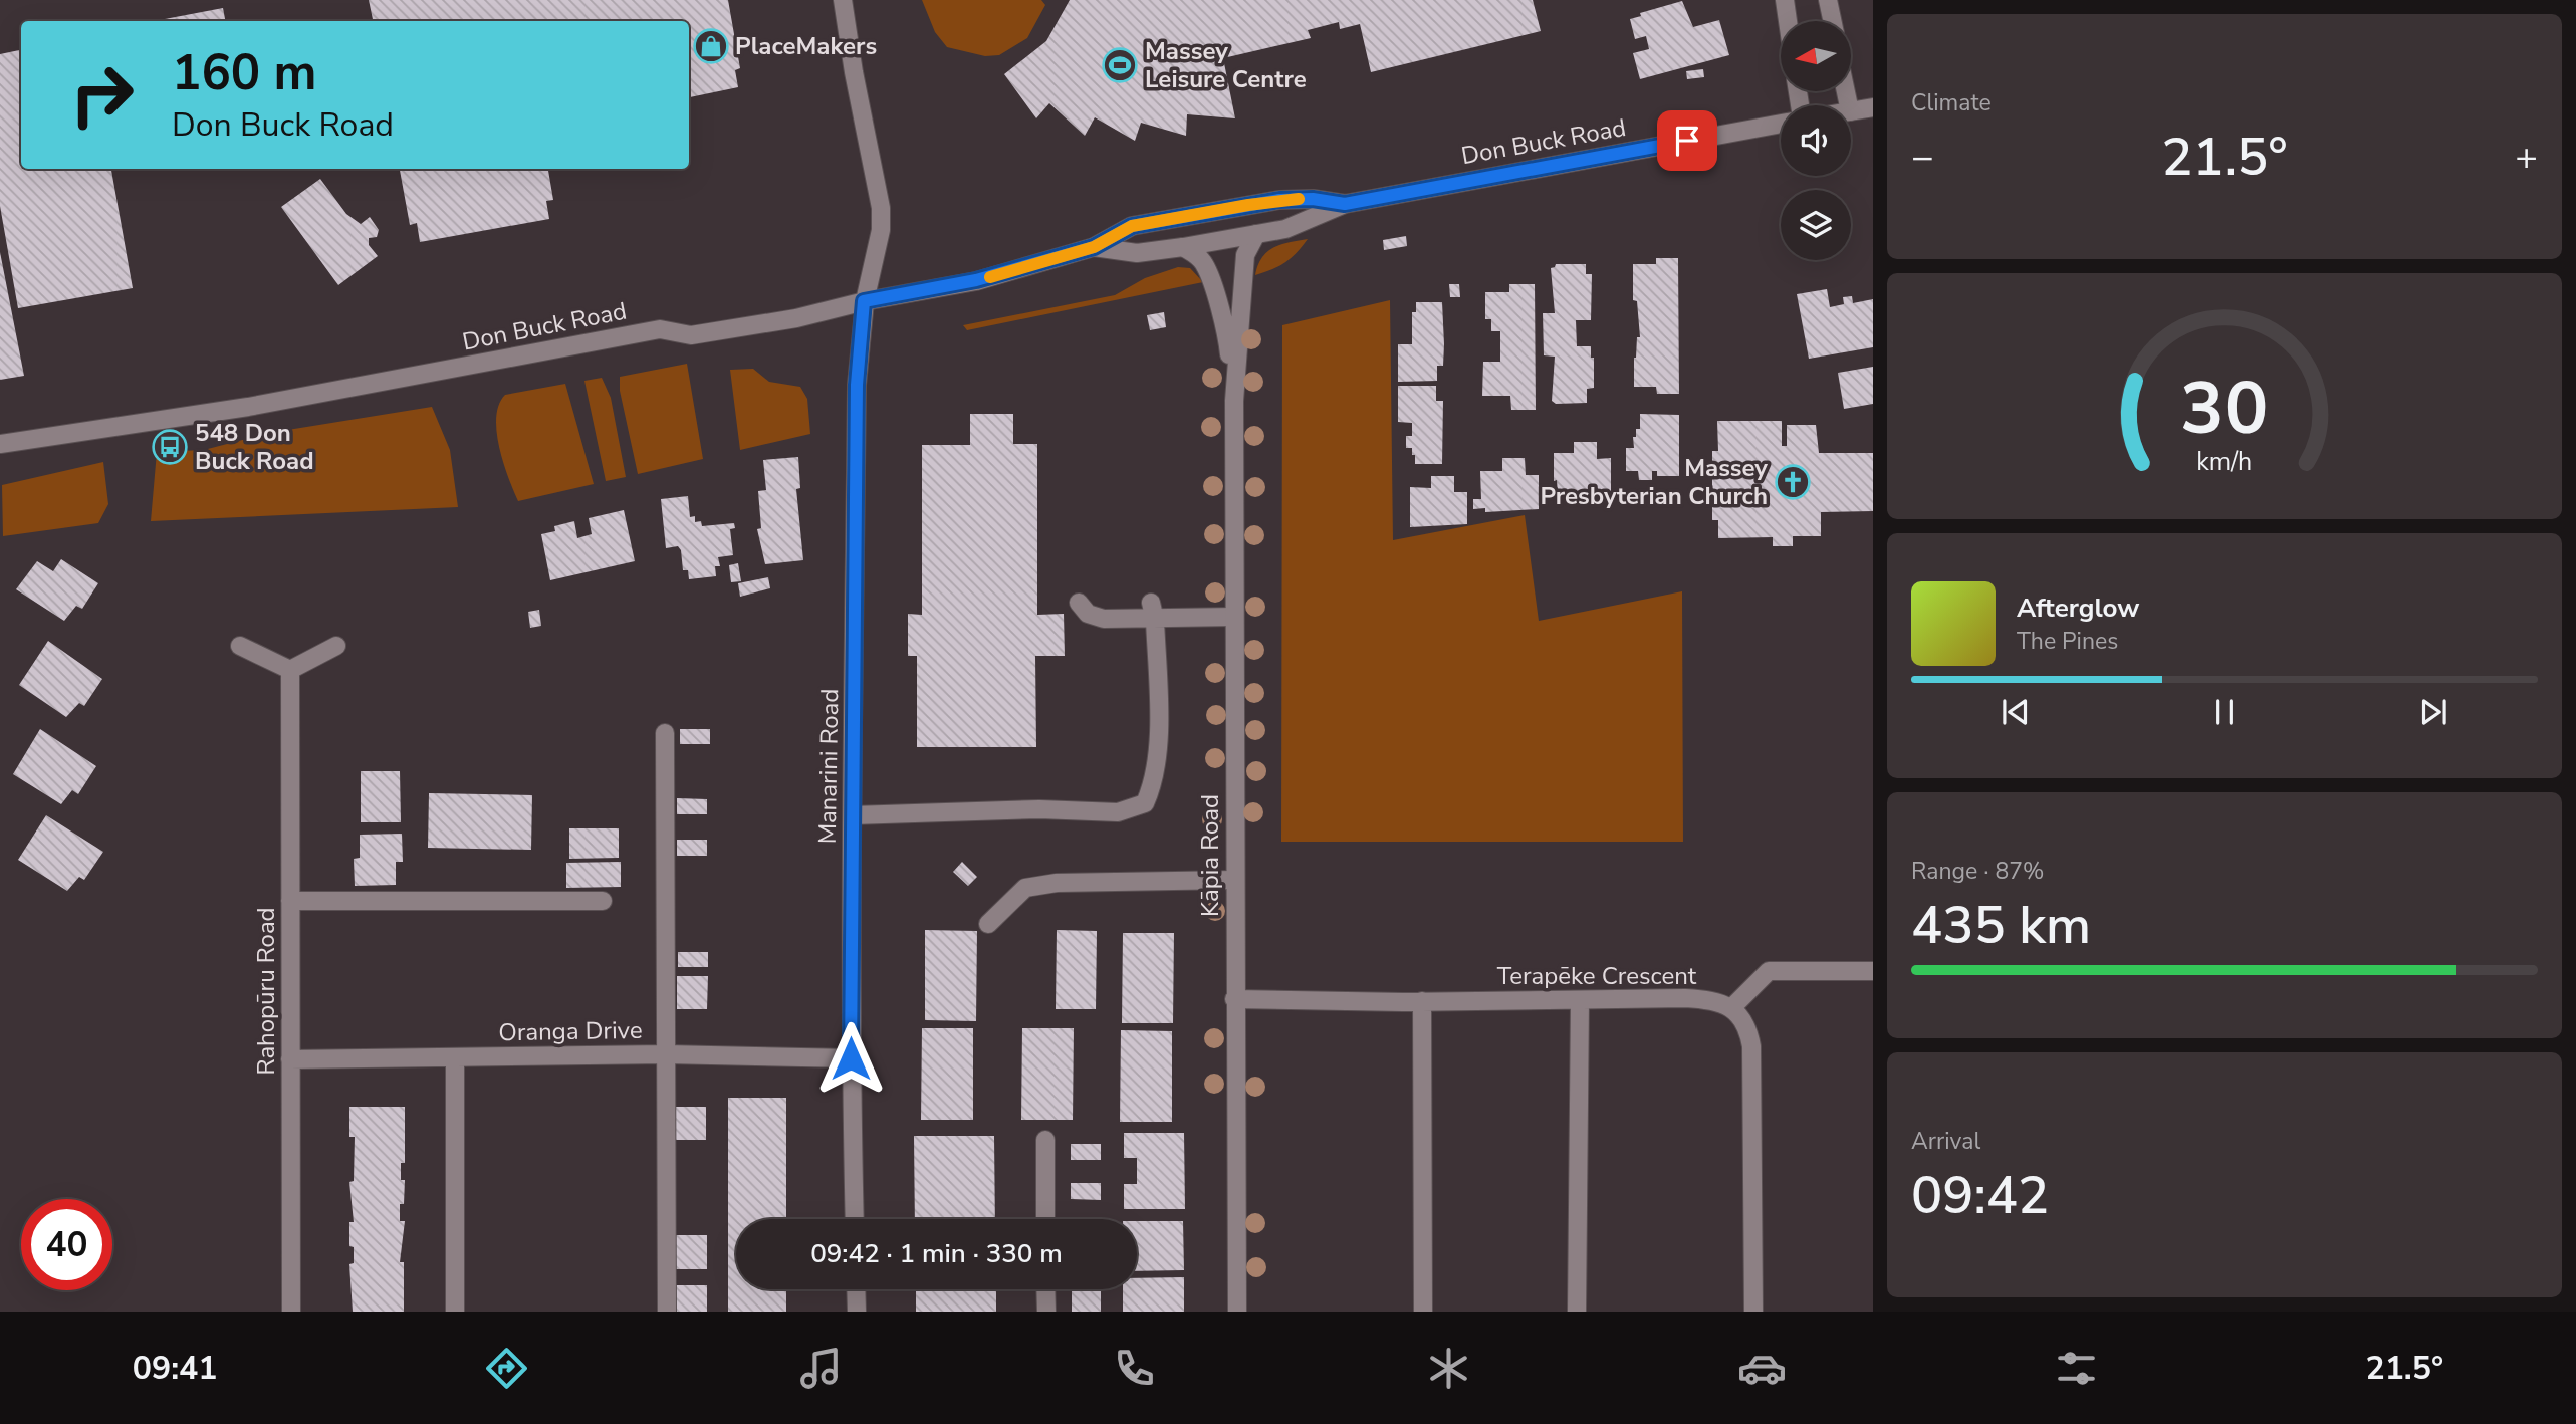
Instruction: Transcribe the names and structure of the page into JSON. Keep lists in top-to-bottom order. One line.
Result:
{"streets":{"street":["Don Buck Road","Manarini Road","Kāpia Road","Terapēke Crescent","Rahopūru Road","Oranga Drive"]},"crossings":[["Don Buck Road","Manarini Road"],["Don Buck Road","Kāpia Road"],["Manarini Road","Oranga Drive"],["Kāpia Road","Terapēke Crescent"],["Rahopūru Road","Oranga Drive"]],"places":{"shop":["PlaceMakers"],"sports":["Massey Leisure Centre"],"bus stop":["548 Don Buck Road"],"church":["Massey Presbyterian Church"]},"north":"left","page":{"tile":["Climate",["Range · 87%","435 km"],["Arrival","09:42"]],"turn":["160 m","Don Buck Road"],"heat":["−","21.5°","+"],"song":["Afterglow","The Pines"],"limit":"40","trip":"09:42 · 1 min · 330 m","tabs":["09:41","21.5°"],"gauge":["30","km/h"]}}
